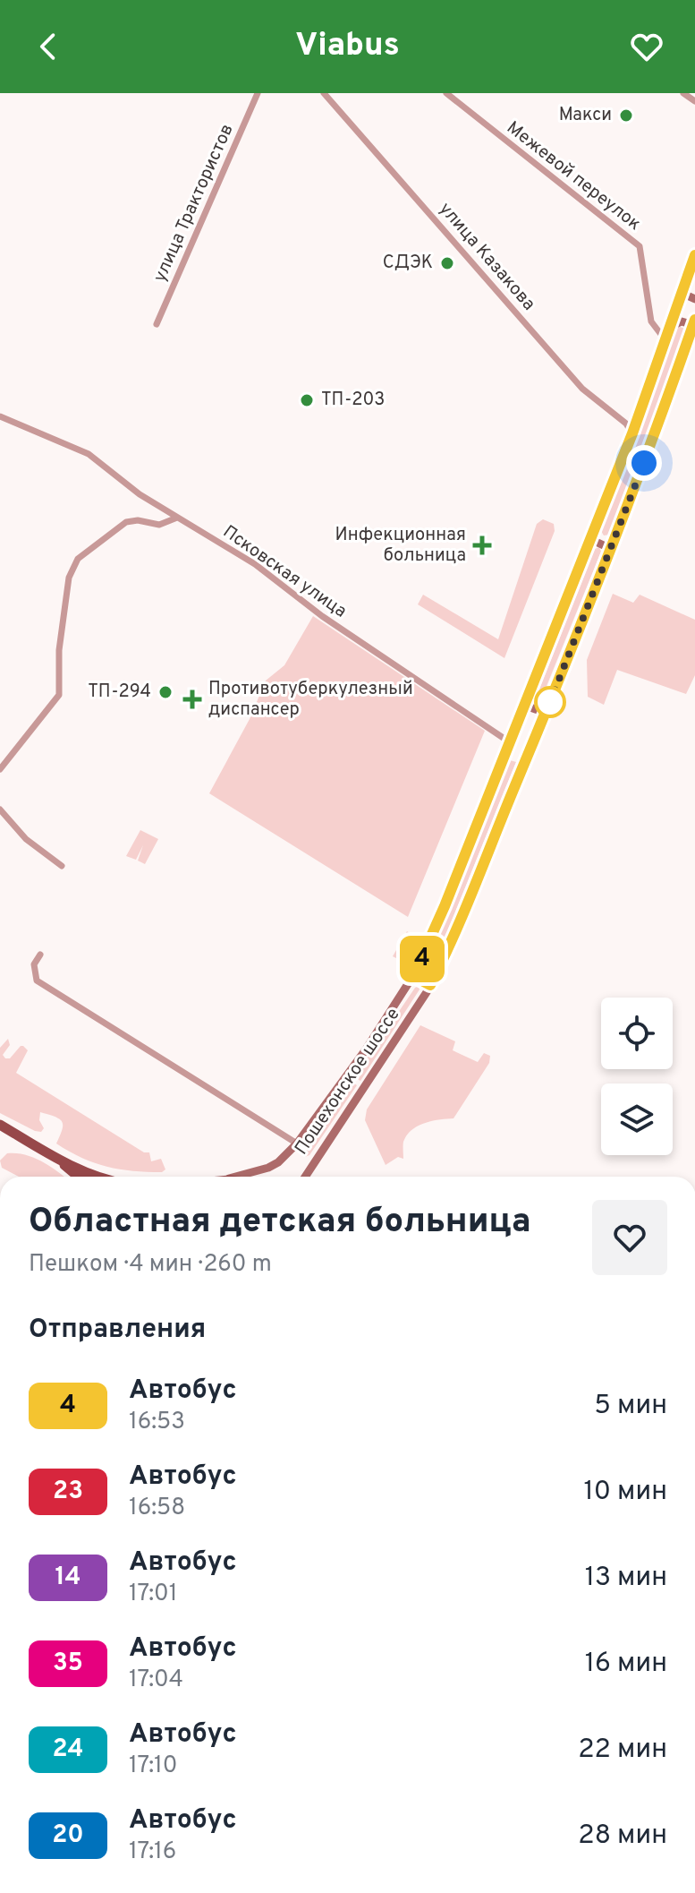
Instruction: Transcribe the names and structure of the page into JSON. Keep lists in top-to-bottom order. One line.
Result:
{"streets":{"main road":["Пошехонское шоссе"],"street":["Межевой переулок","улица Трактористов","улица Казакова","Псковская улица"]},"crossings":[["Межевой переулок","Пошехонское шоссе"],["улица Казакова","Пошехонское шоссе"],["Псковская улица","Пошехонское шоссе"]],"places":{"other":["Макси","СДЭК","ТП-203","ТП-294"],"health":["Инфекционная больница","Противотуберкулезный диспансер"]},"lines":["bus line 4"],"page":{"header":"Viabus","on_map":"4","heading":[["Областная детская больница","Пешком · 4 мин · 260 m"],"Отправления"],"list":[{"mark":"4","name":"Автобус","note":"16:53","value":"5 мин"},{"mark":"23","name":"Автобус","note":"16:58","value":"10 мин"},{"mark":"14","name":"Автобус","note":"17:01","value":"13 мин"},{"mark":"35","name":"Автобус","note":"17:04","value":"16 мин"},{"mark":"24","name":"Автобус","note":"17:10","value":"22 мин"},{"mark":"20","name":"Автобус","note":"17:16","value":"28 мин"}]}}
